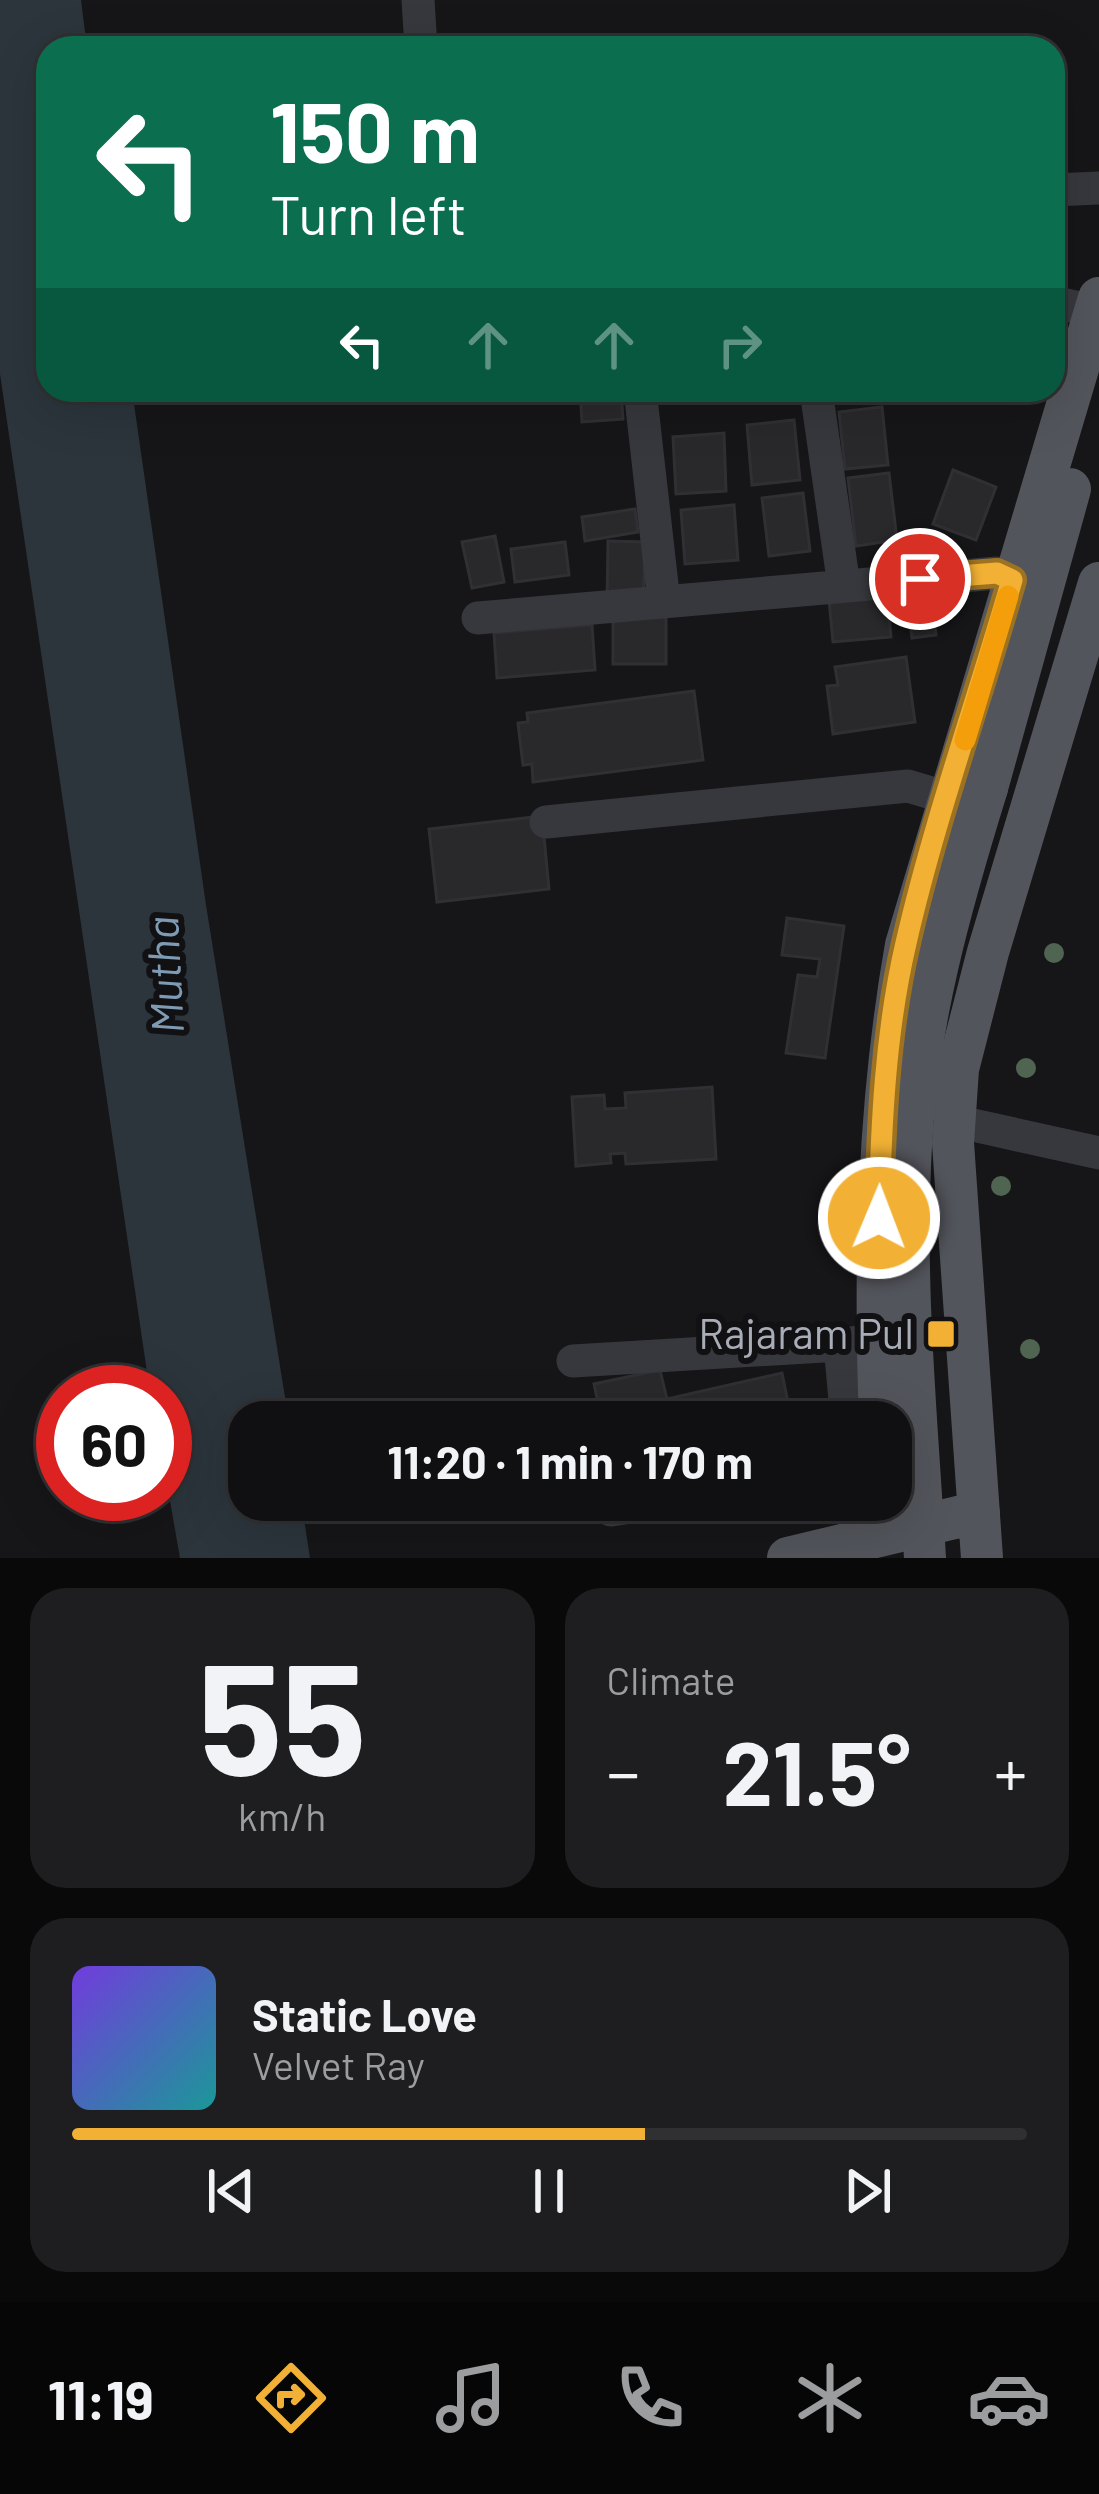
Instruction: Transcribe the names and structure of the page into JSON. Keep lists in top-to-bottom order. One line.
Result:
{"water":["Mutha"],"places":{"transit":["Rajaram Pul"]},"page":{"turn":["150 m","Turn left"],"limit":"60","trip":"11:20 · 1 min · 170 m","tile":[["55","km/h"],"Climate"],"heat":["−","21.5°","+"],"song":["Static Love","Velvet Ray"],"tabs":"11:19"}}
